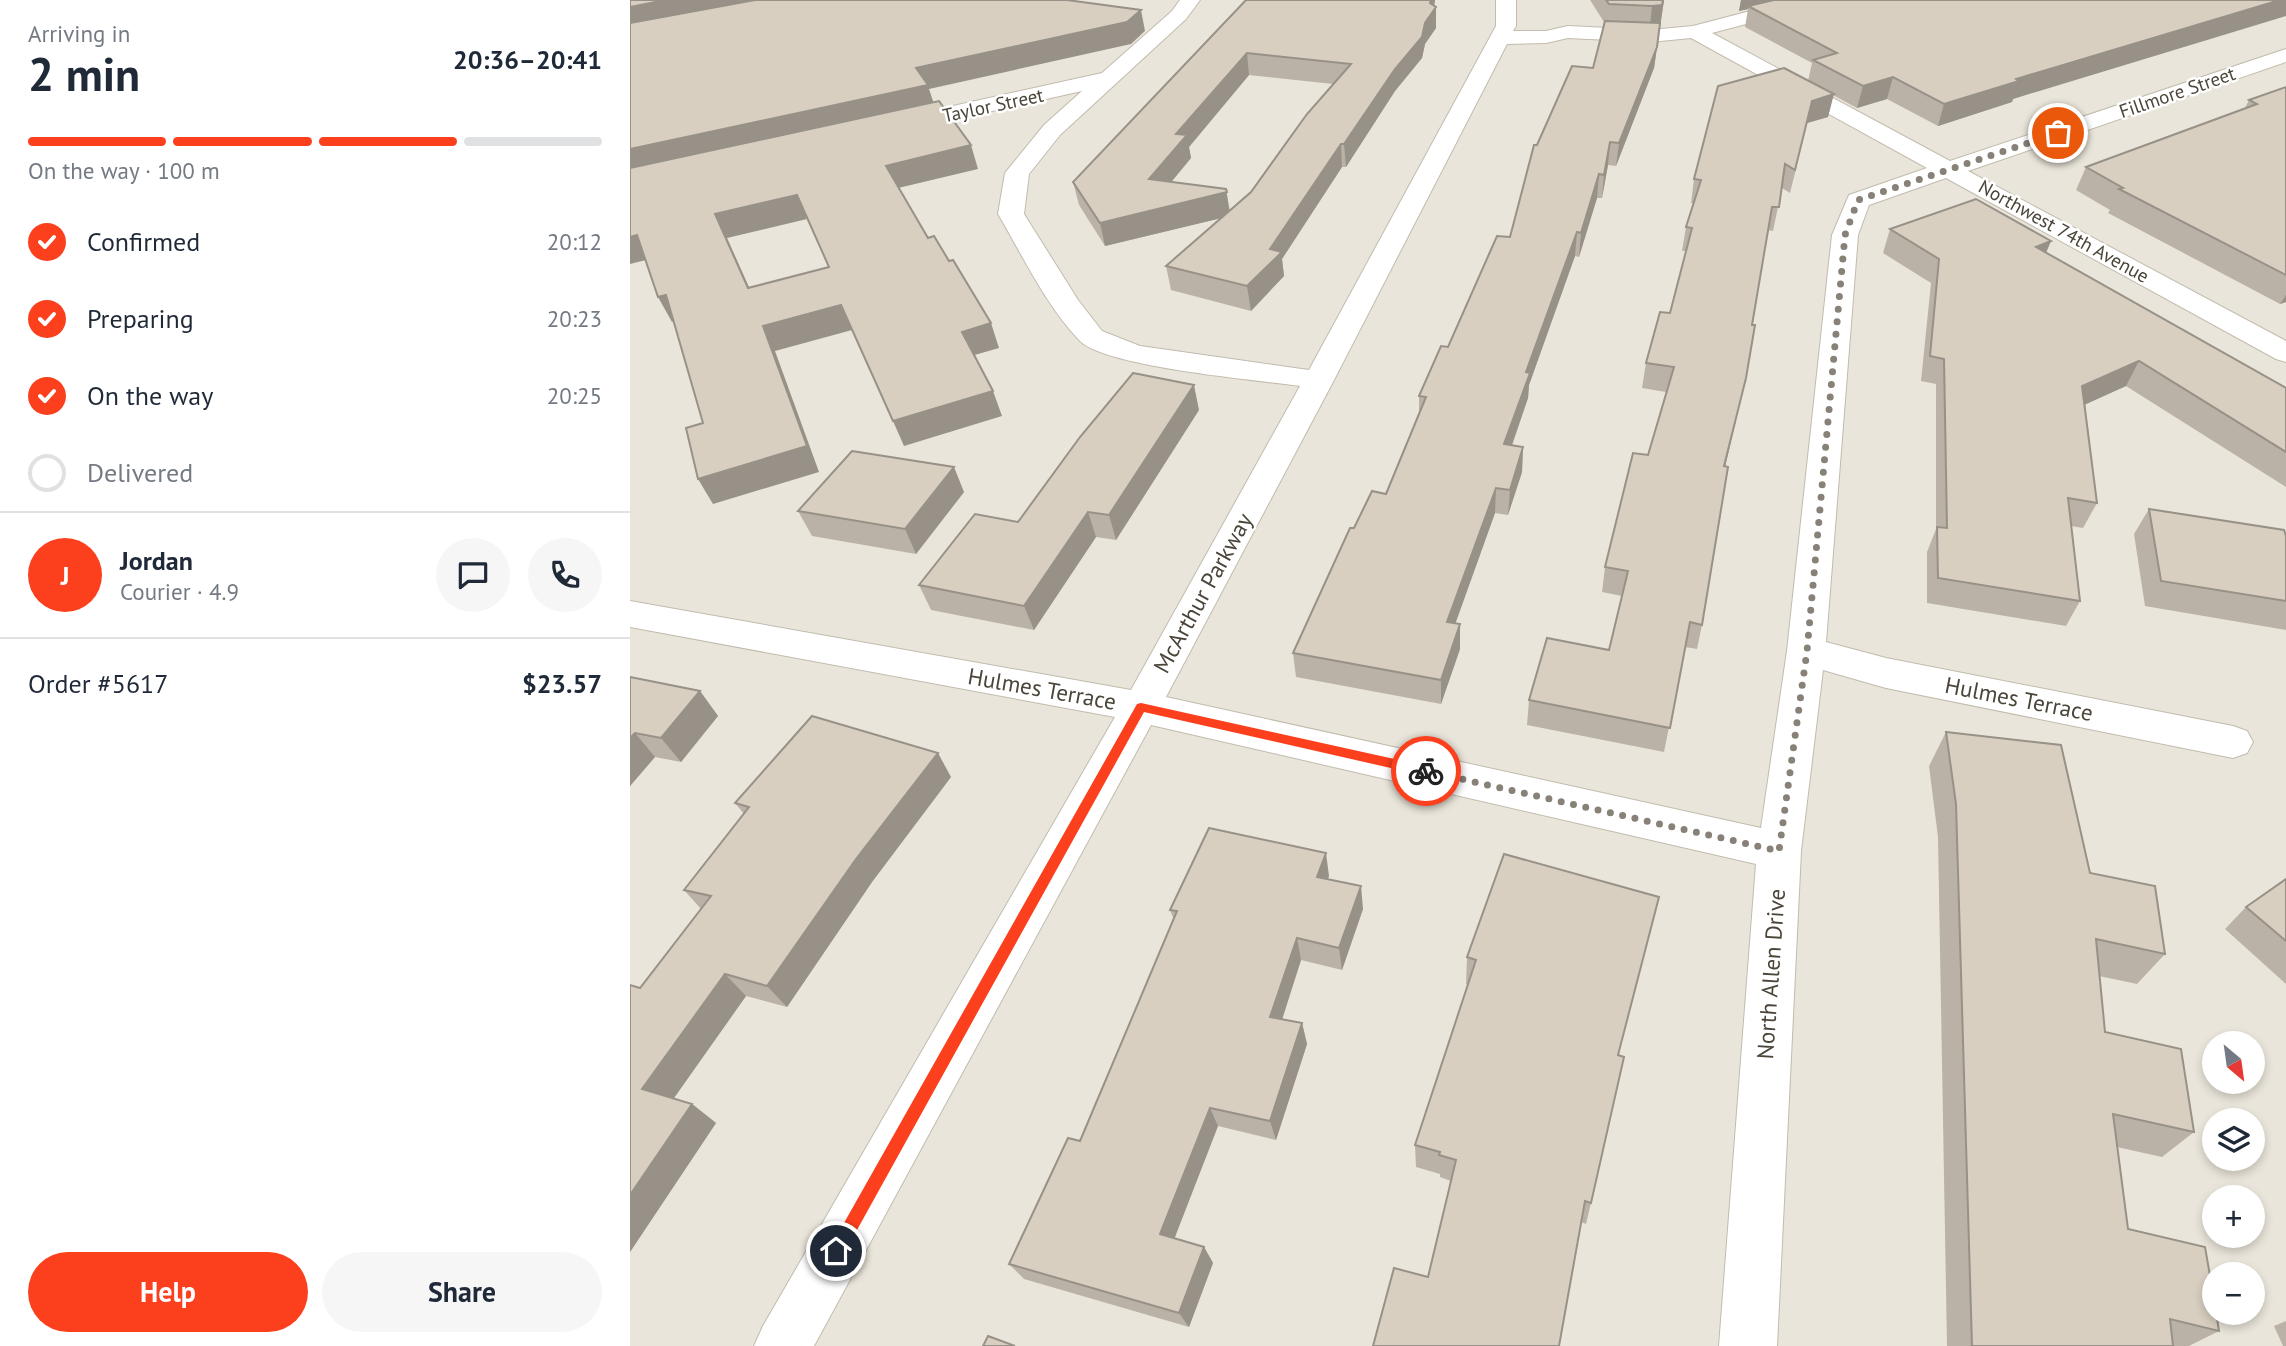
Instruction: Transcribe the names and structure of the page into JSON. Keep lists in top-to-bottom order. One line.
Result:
{"streets":{"street":["Fillmore Street","Taylor Street","Northwest 74th Avenue","McArthur Parkway","Hulmes Terrace","North Allen Drive"]},"crossings":[["Fillmore Street","Northwest 74th Avenue"],["Fillmore Street","North Allen Drive"],["Northwest 74th Avenue","North Allen Drive"],["McArthur Parkway","Hulmes Terrace"],["Hulmes Terrace","North Allen Drive"]],"north":"bottom right","page":{"heading":["2 min","Arriving in","20:36–20:41"],"panel":["Jordan","Courier · 4.9","Order #5617","$23.57"],"bar":"On the way · 100 m","list":[["Confirmed","20:12"],["Preparing","20:23"],["On the way","20:25"],"Delivered"],"round":"J","map_buttons":["+","−"],"buttons":["Help","Share"]}}
